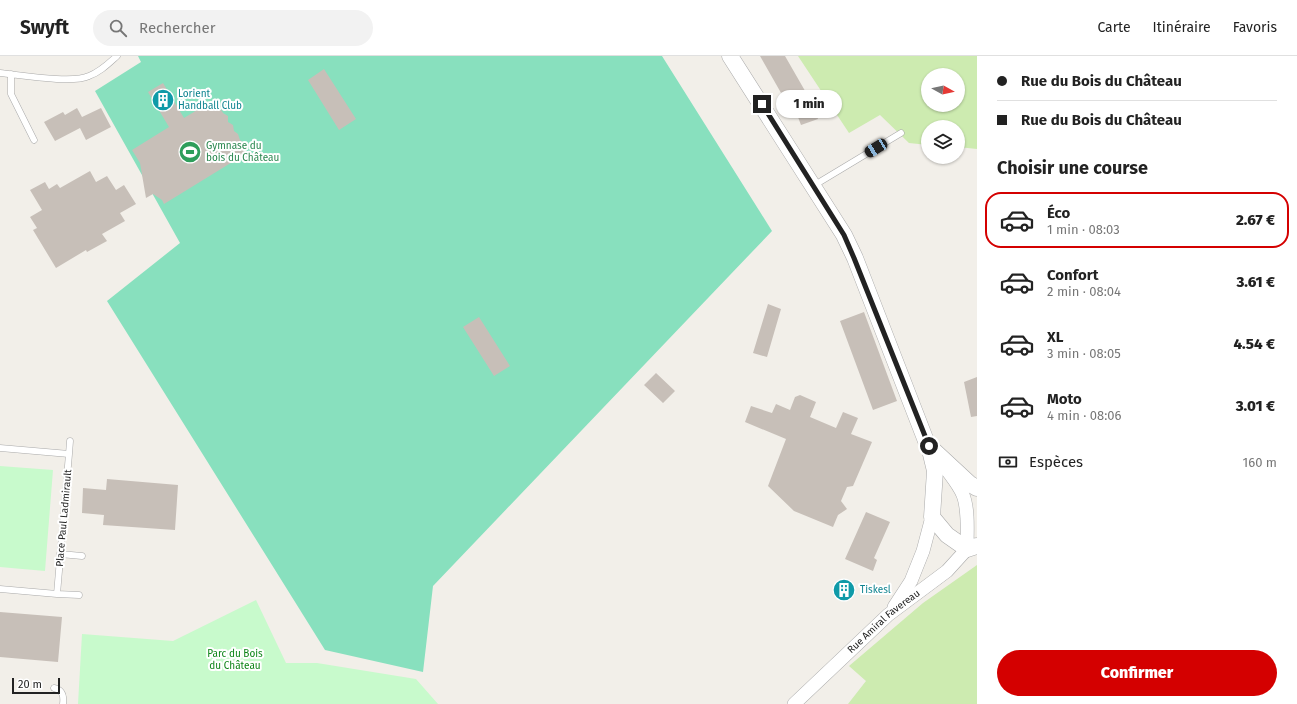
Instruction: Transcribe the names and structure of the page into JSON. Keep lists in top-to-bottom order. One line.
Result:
{"streets":{"street":["Rue Amiral Favereau"],"lane":["Place Paul Ladmirault"]},"parks":["Parc du Bois du Château"],"places":{"building":["Lorient Handball Club","Tiskesl"],"sports":["Gymnase du bois du Château"]},"scale_bar":"20 m","north":"right","page":{"header":"Swyft","search":"Rechercher","nav":["Carte","Itinéraire","Favoris"],"banner":["Rue du Bois du Château","Rue du Bois du Château"],"bubble":"1 min","heading":"Choisir une course","list":[{"name":"Éco","note":"1 min · 08:03","value":"2.67 €"},{"name":"Confort","note":"2 min · 08:04","value":"3.61 €"},{"name":"XL","note":"3 min · 08:05","value":"4.54 €"},{"name":"Moto","note":"4 min · 08:06","value":"3.01 €"}],"pay":["Espèces","160 m"],"buttons":"Confirmer","scale":"20 m"}}
